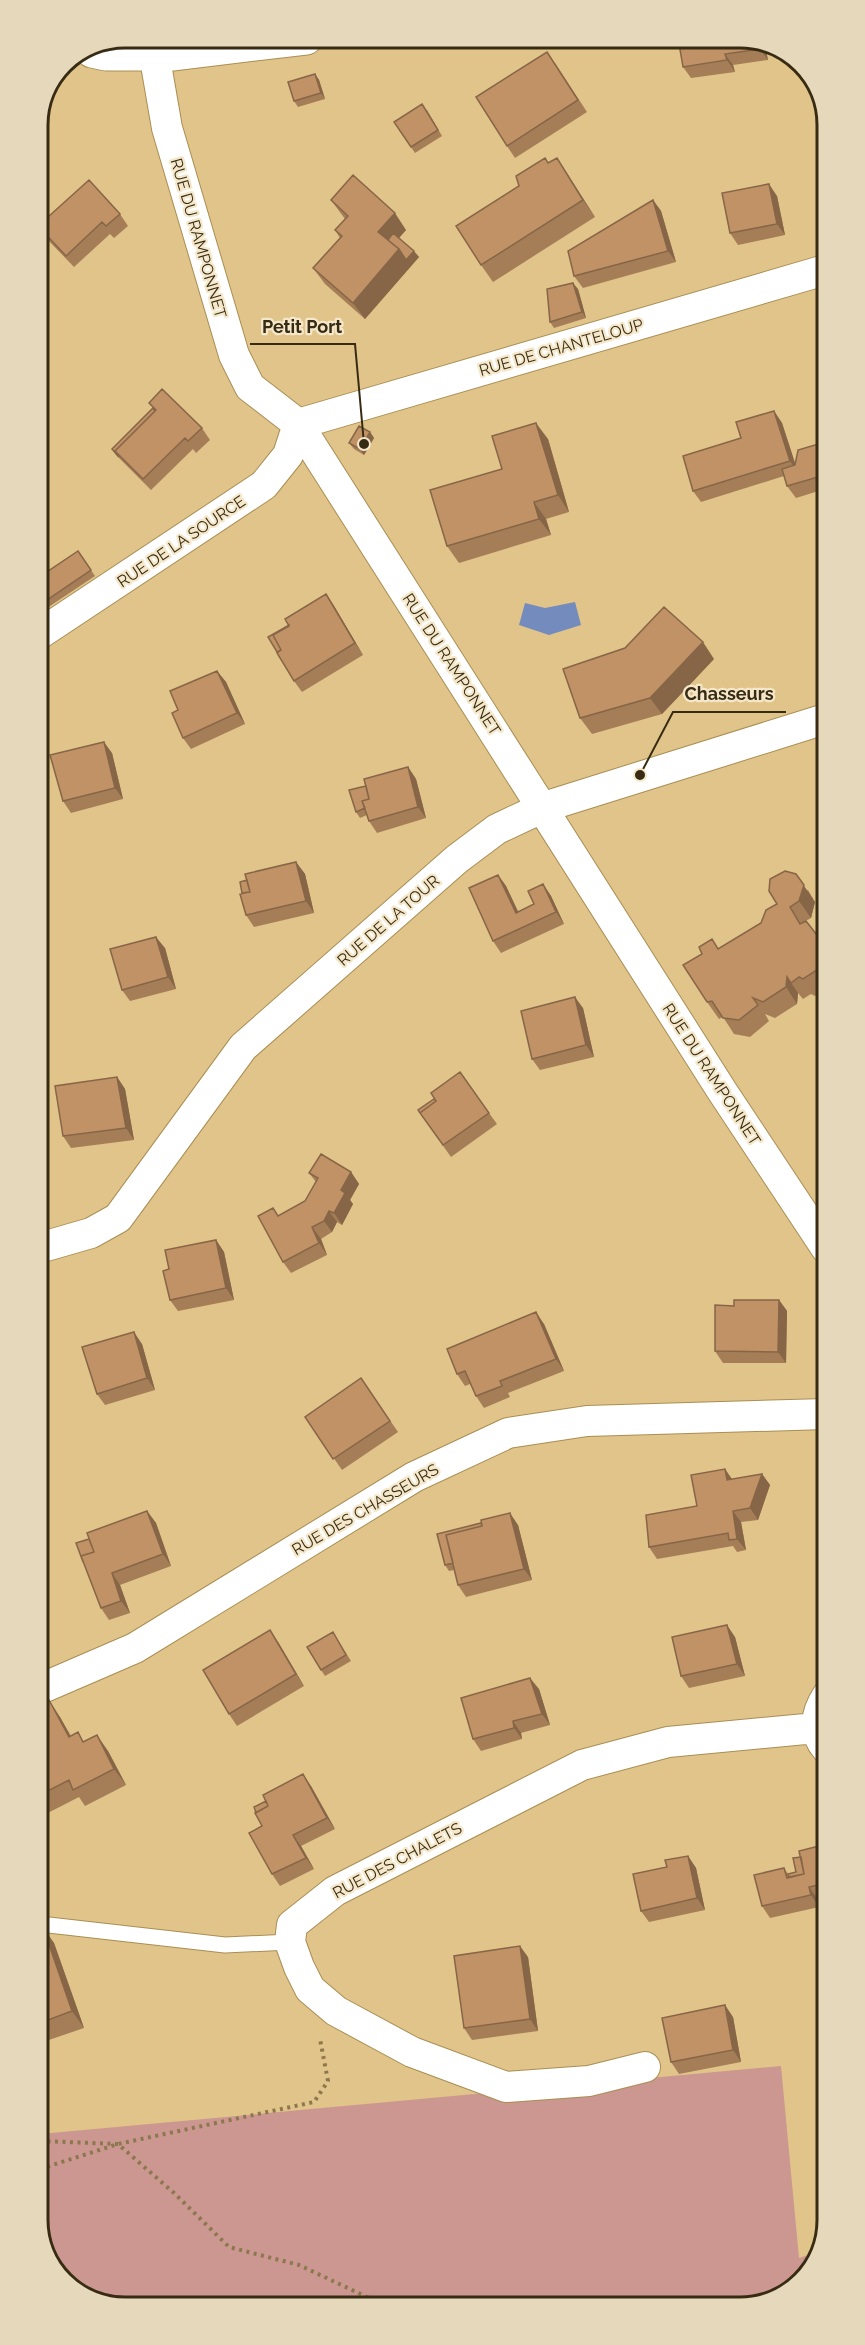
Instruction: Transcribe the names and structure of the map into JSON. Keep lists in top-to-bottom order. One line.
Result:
{"streets":{"street":["RUE DU RAMPONNET","RUE DE CHANTELOUP","RUE DE LA SOURCE","RUE DE LA TOUR","RUE DES CHASSEURS","RUE DES CHALETS"]},"crossings":[["RUE DU RAMPONNET","RUE DE CHANTELOUP"],["RUE DU RAMPONNET","RUE DE LA SOURCE"],["RUE DU RAMPONNET","RUE DE LA TOUR"],["RUE DE CHANTELOUP","RUE DE LA SOURCE"]],"places":["Petit Port","Chasseurs"]}
